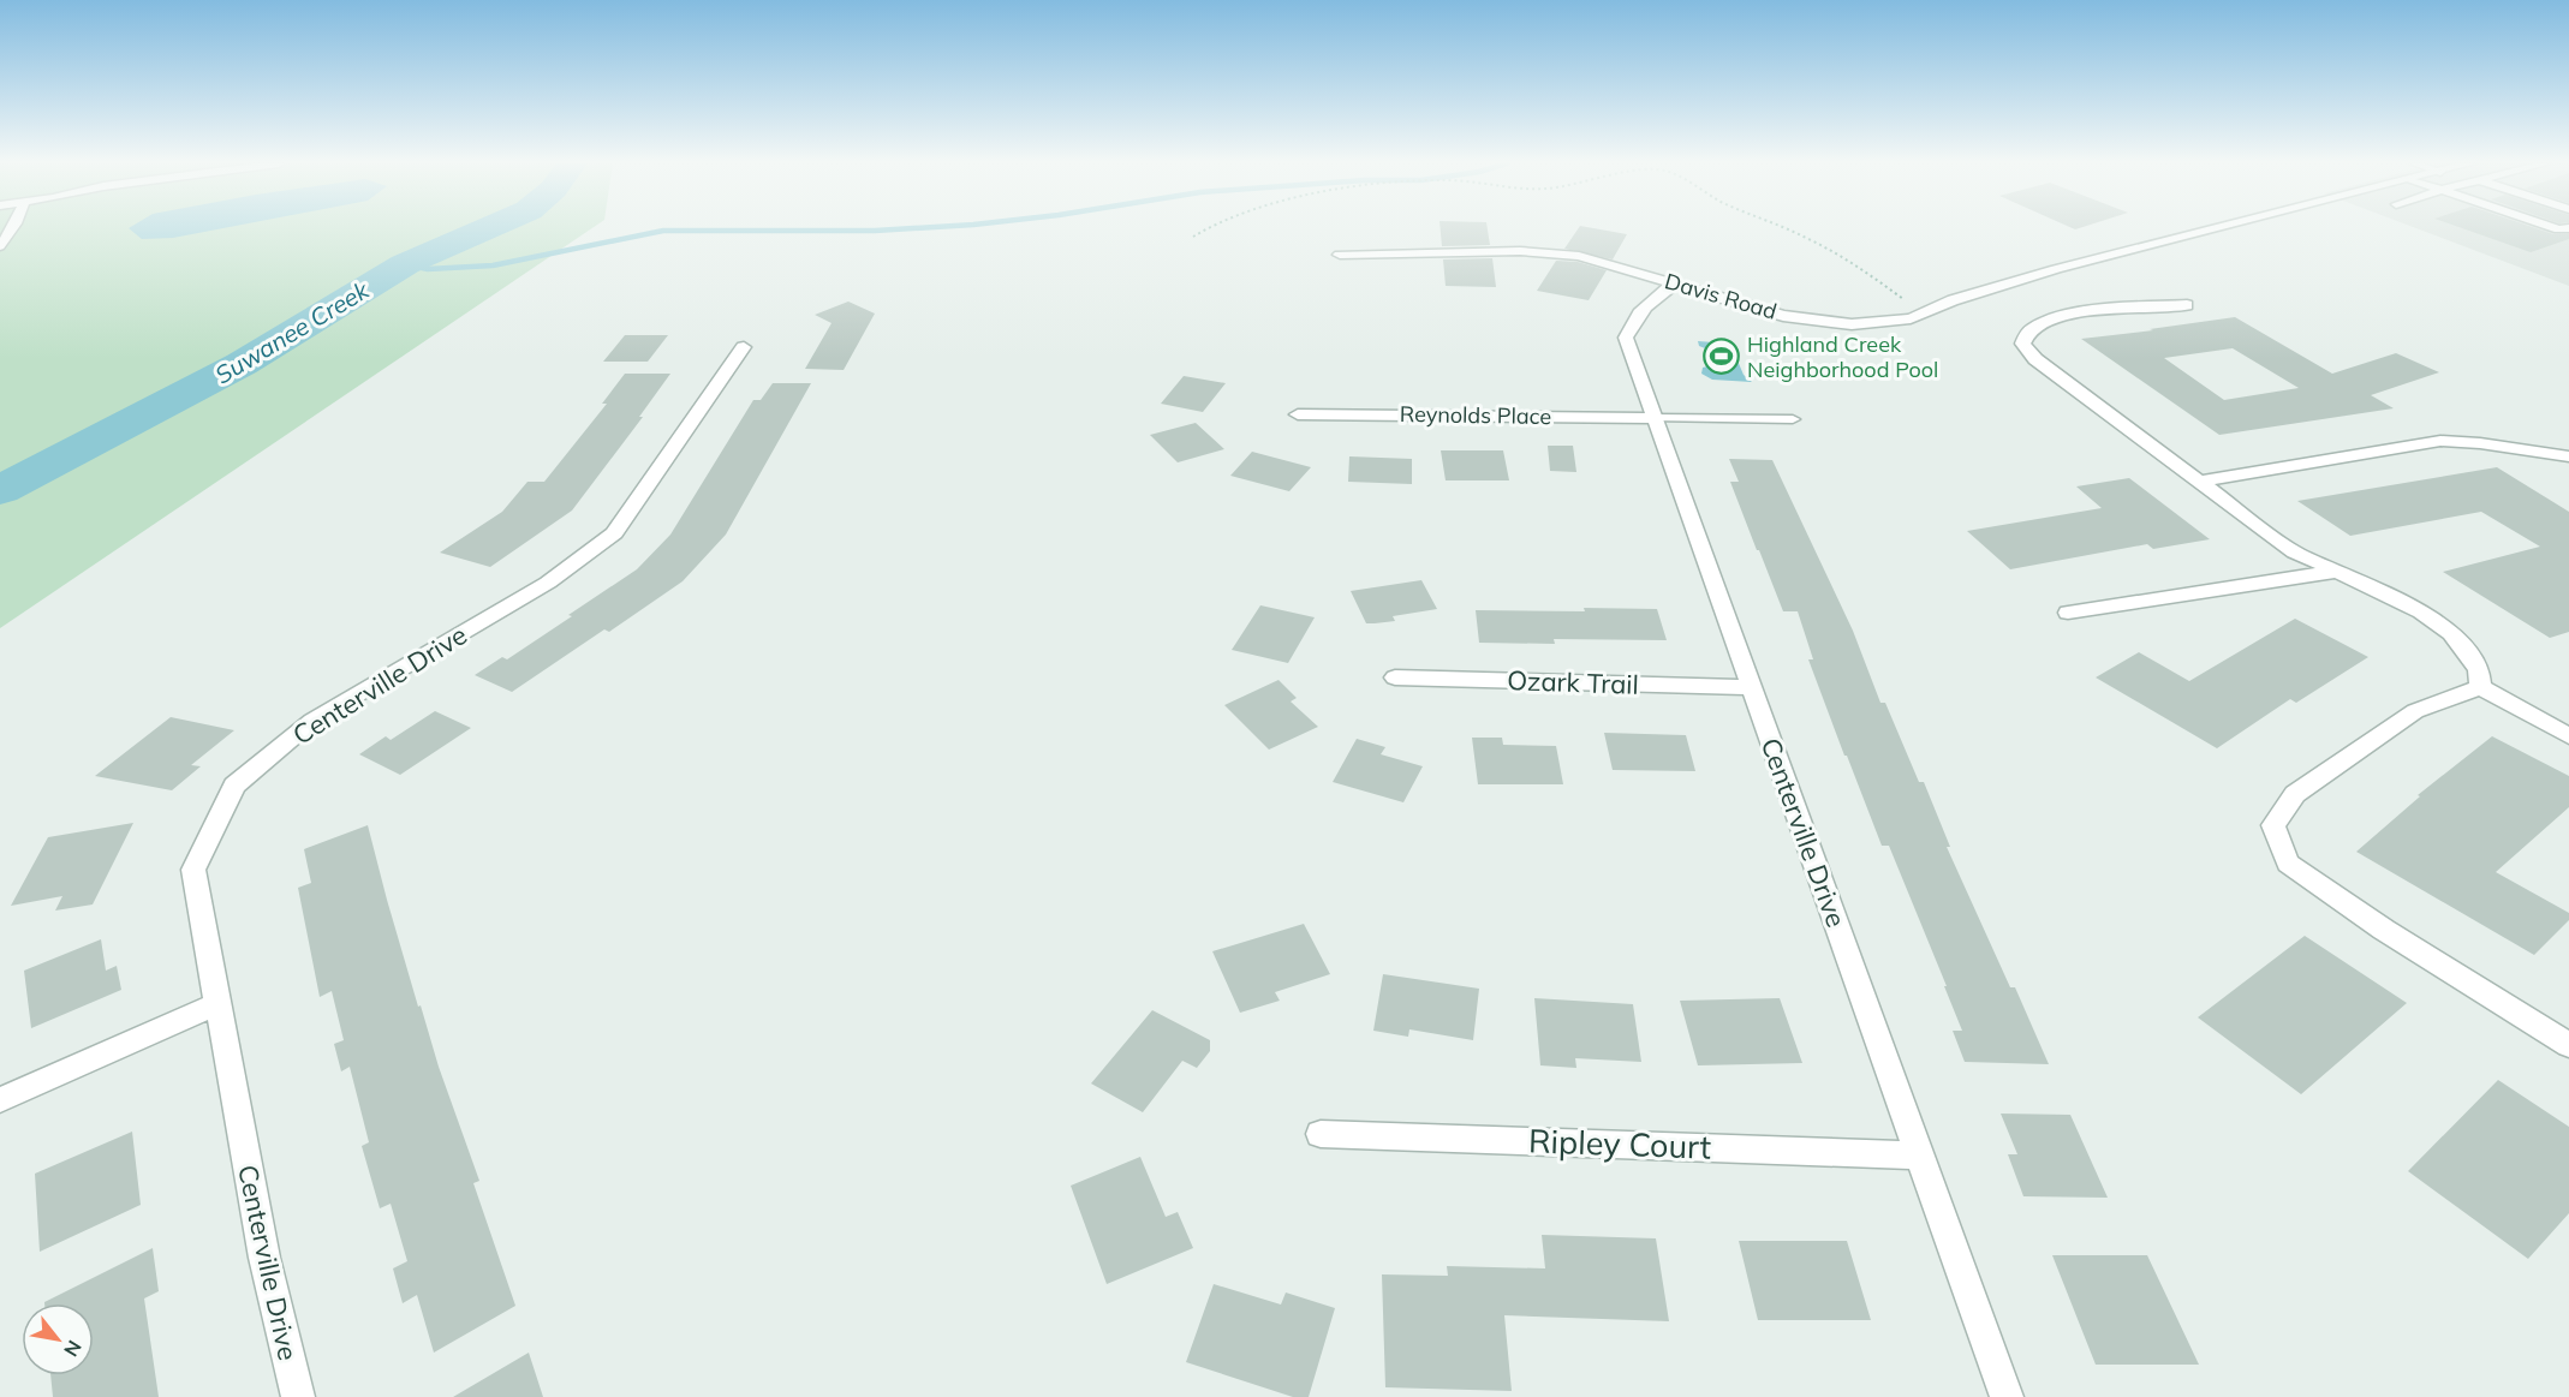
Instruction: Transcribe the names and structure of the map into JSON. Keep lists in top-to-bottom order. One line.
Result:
{"streets":{"street":["Davis Road","Reynolds Place","Ozark Trail","Centerville Drive","Ripley Court"]},"crossings":[["Davis Road","Centerville Drive"],["Reynolds Place","Centerville Drive"],["Ozark Trail","Centerville Drive"],["Centerville Drive","Ripley Court"]],"water":["Suwanee Creek"],"places":{"sports":["Highland Creek Neighborhood Pool"]},"north":"bottom right"}
